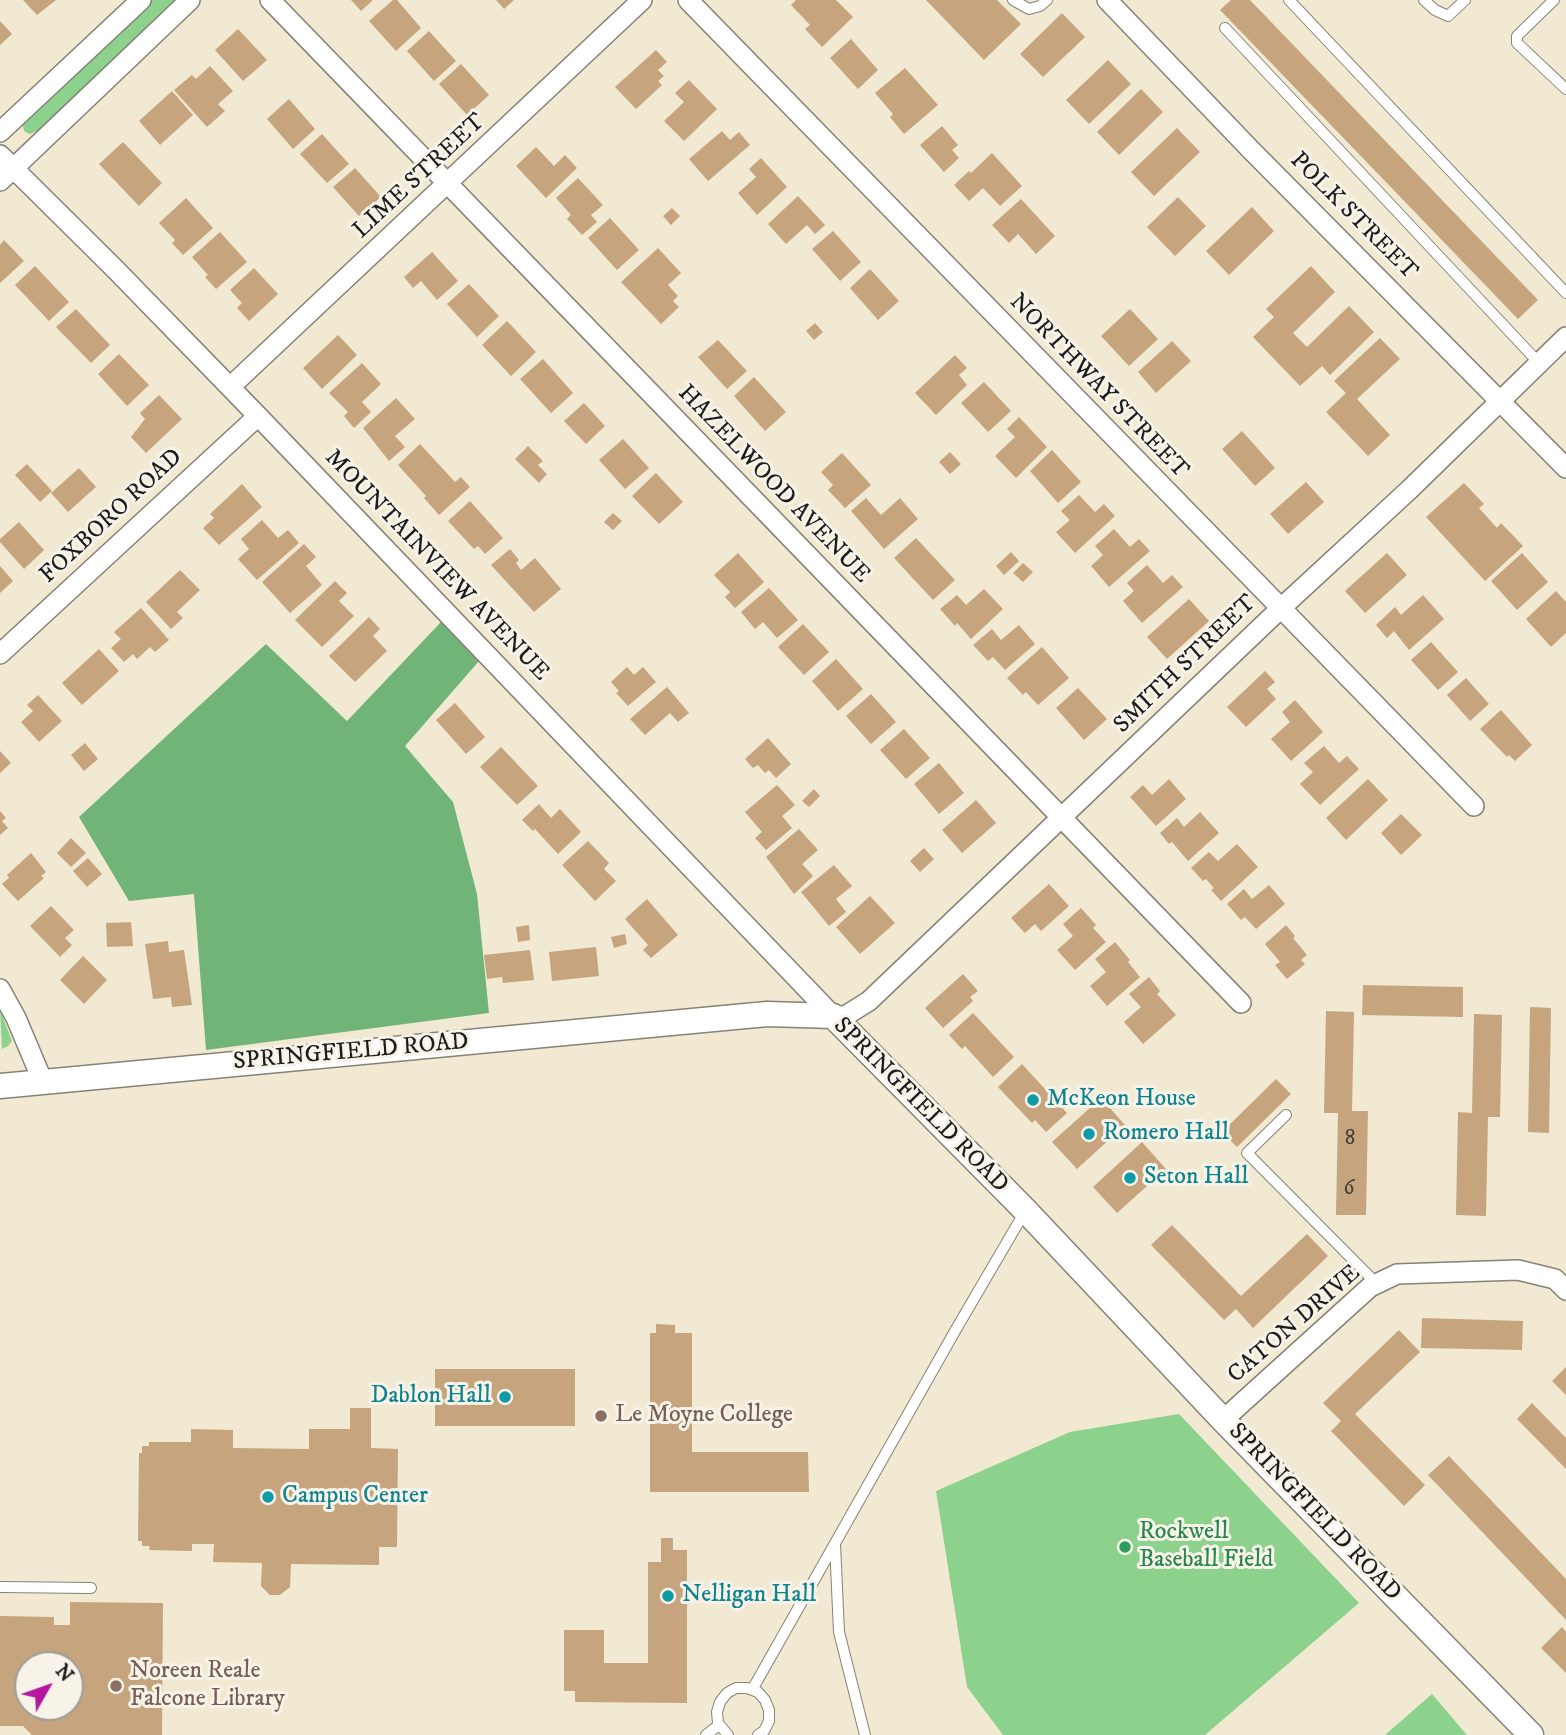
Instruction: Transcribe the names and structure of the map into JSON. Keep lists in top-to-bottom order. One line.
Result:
{"streets":{"street":["LIME STREET","POLK STREET","NORTHWAY STREET","HAZELWOOD AVENUE","FOXBORO ROAD","MOUNTAINVIEW AVENUE","SMITH STREET","SPRINGFIELD ROAD","CATON DRIVE"]},"crossings":[["LIME STREET","HAZELWOOD AVENUE"],["LIME STREET","MOUNTAINVIEW AVENUE"],["POLK STREET","SMITH STREET"],["NORTHWAY STREET","SMITH STREET"],["HAZELWOOD AVENUE","SMITH STREET"],["FOXBORO ROAD","MOUNTAINVIEW AVENUE"],["MOUNTAINVIEW AVENUE","SMITH STREET"],["MOUNTAINVIEW AVENUE","SPRINGFIELD ROAD"],["SMITH STREET","SPRINGFIELD ROAD"],["SPRINGFIELD ROAD","CATON DRIVE"]],"places":["McKeon House","Romero Hall","Seton Hall","Dablon Hall","Le Moyne College","Campus Center","Rockwell Baseball Field","Nelligan Hall","Noreen Reale Falcone Library"],"house_numbers":["8","6"],"north":"top right"}
